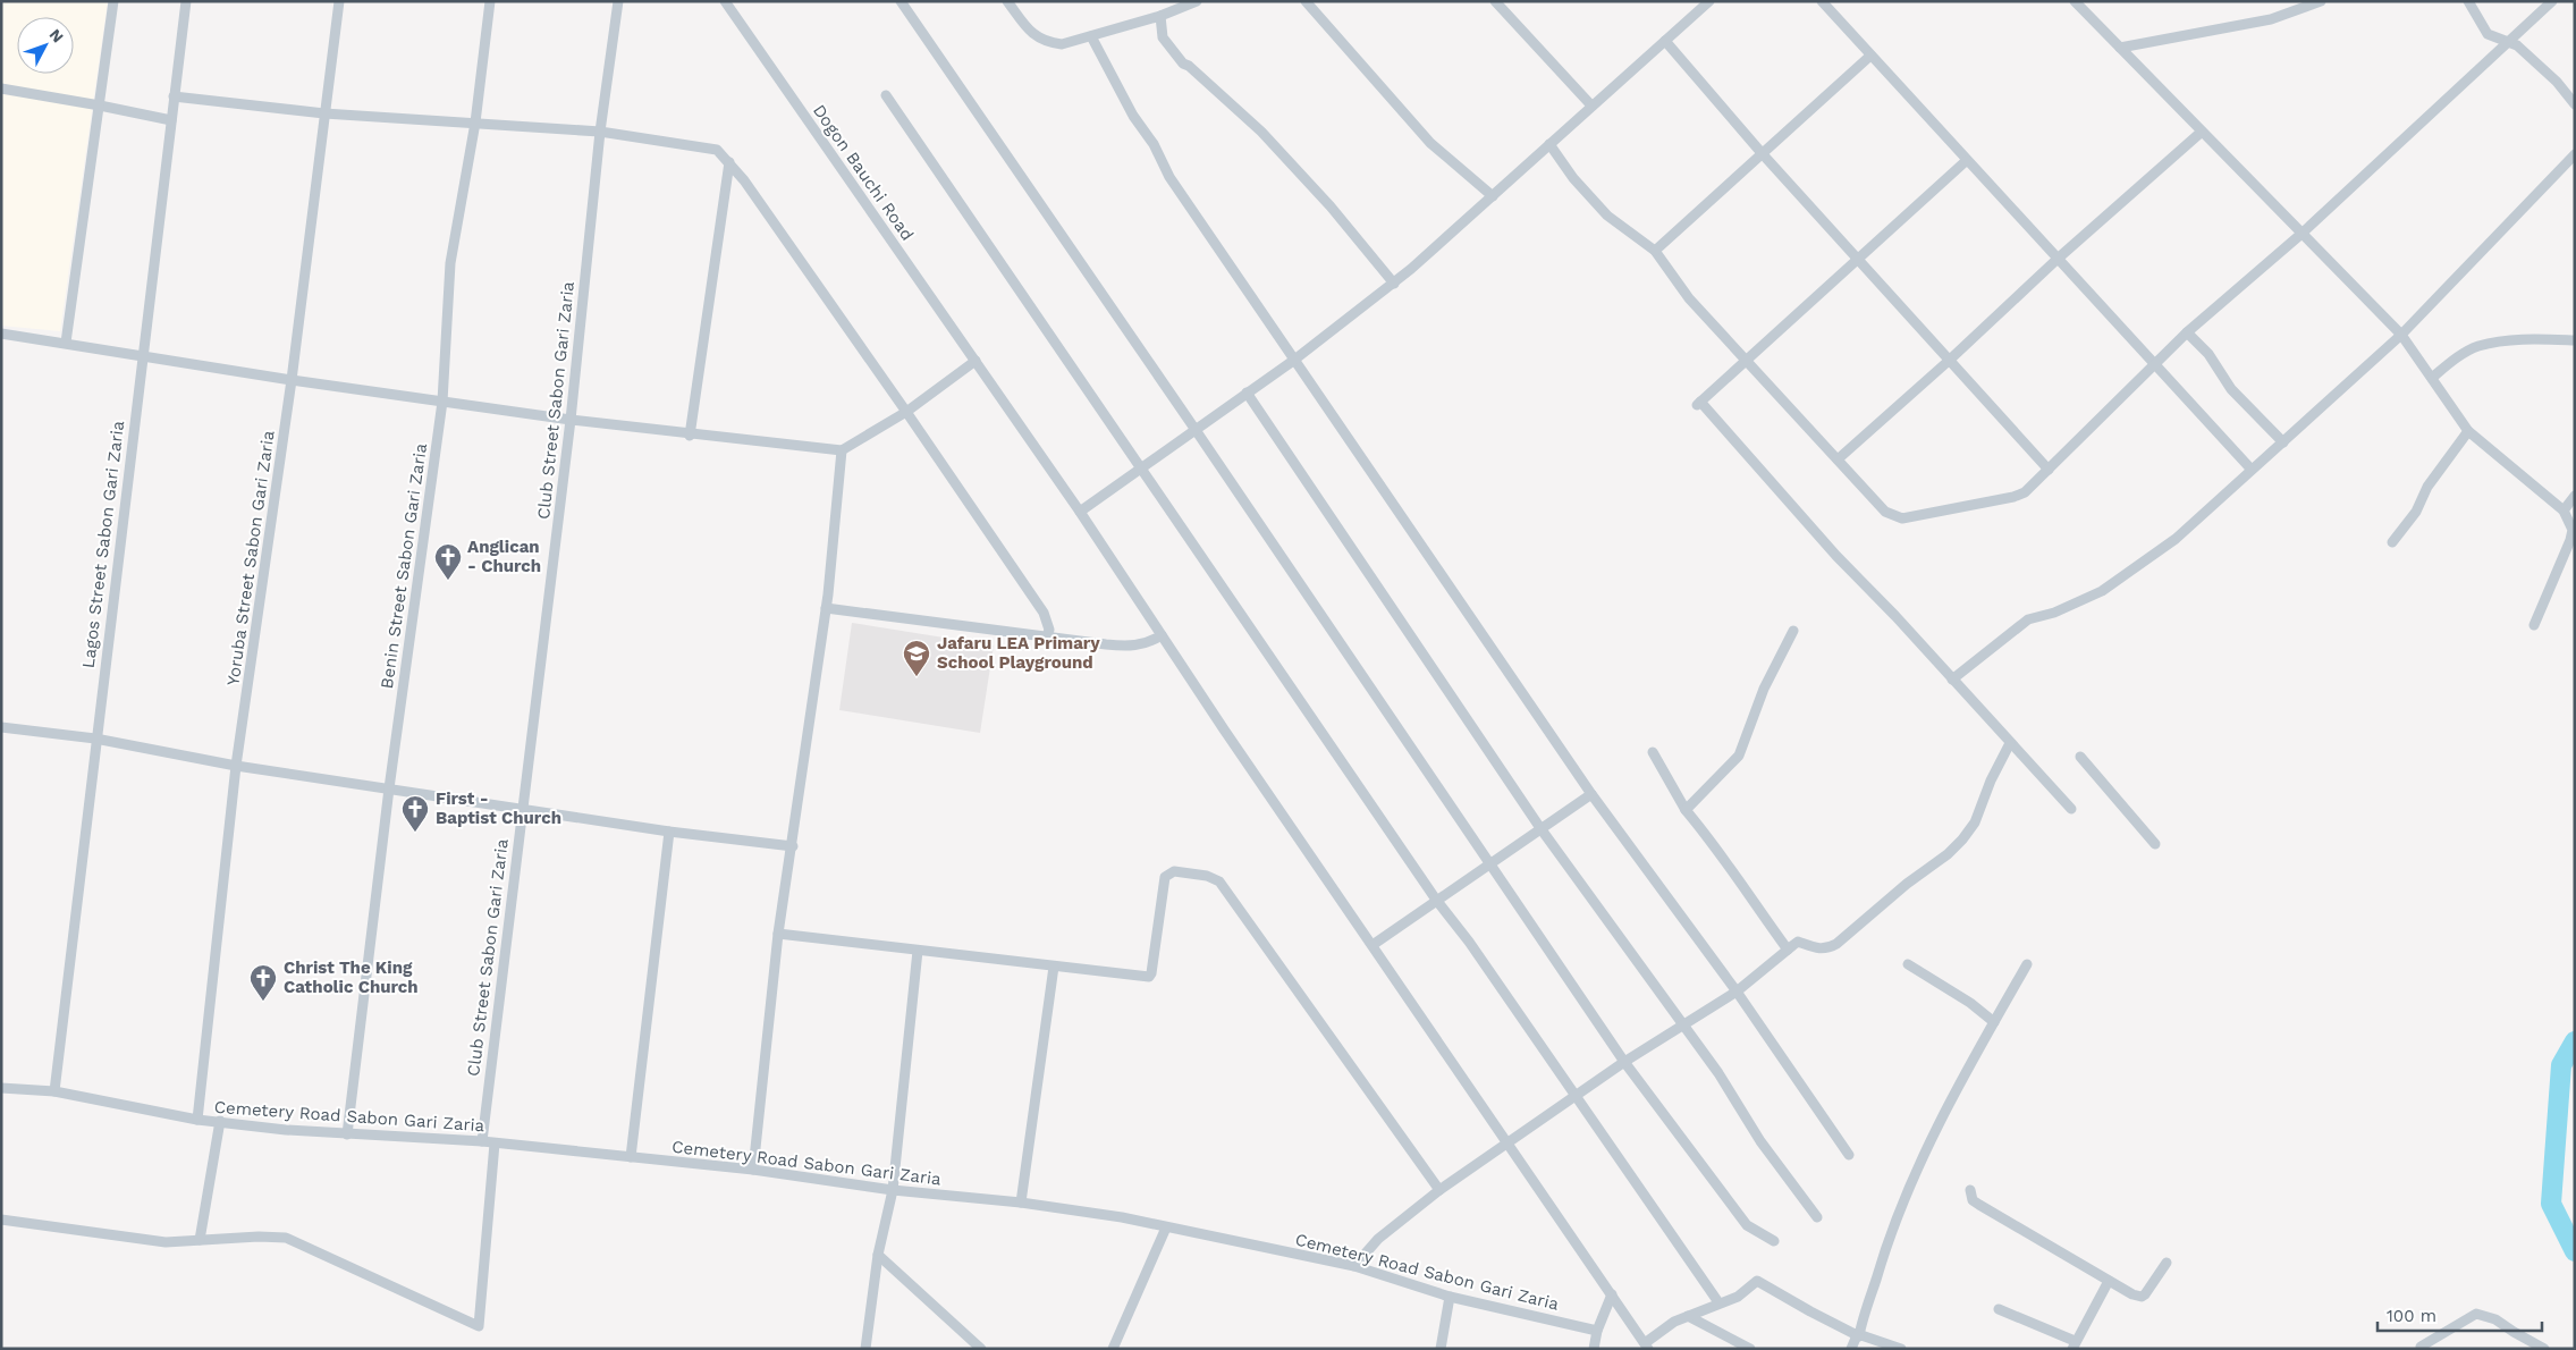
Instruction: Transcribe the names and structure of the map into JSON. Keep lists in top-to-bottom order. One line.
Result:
{"streets":{"street":["Dogon Bauchi Road","Club Street Sabon Gari Zaria","Lagos Street Sabon Gari Zaria","Yoruba Street Sabon Gari Zaria","Benin Street Sabon Gari Zaria","Cemetery Road Sabon Gari Zaria"]},"crossings":[["Club Street Sabon Gari Zaria","Cemetery Road Sabon Gari Zaria"],["Lagos Street Sabon Gari Zaria","Cemetery Road Sabon Gari Zaria"],["Yoruba Street Sabon Gari Zaria","Cemetery Road Sabon Gari Zaria"],["Benin Street Sabon Gari Zaria","Cemetery Road Sabon Gari Zaria"]],"places":{"church":["Anglican - Church","First - Baptist Church","Christ The King Catholic Church"],"school or university":["Jafaru LEA Primary School Playground"]},"scale_bar":"100 m","north":"top right"}
